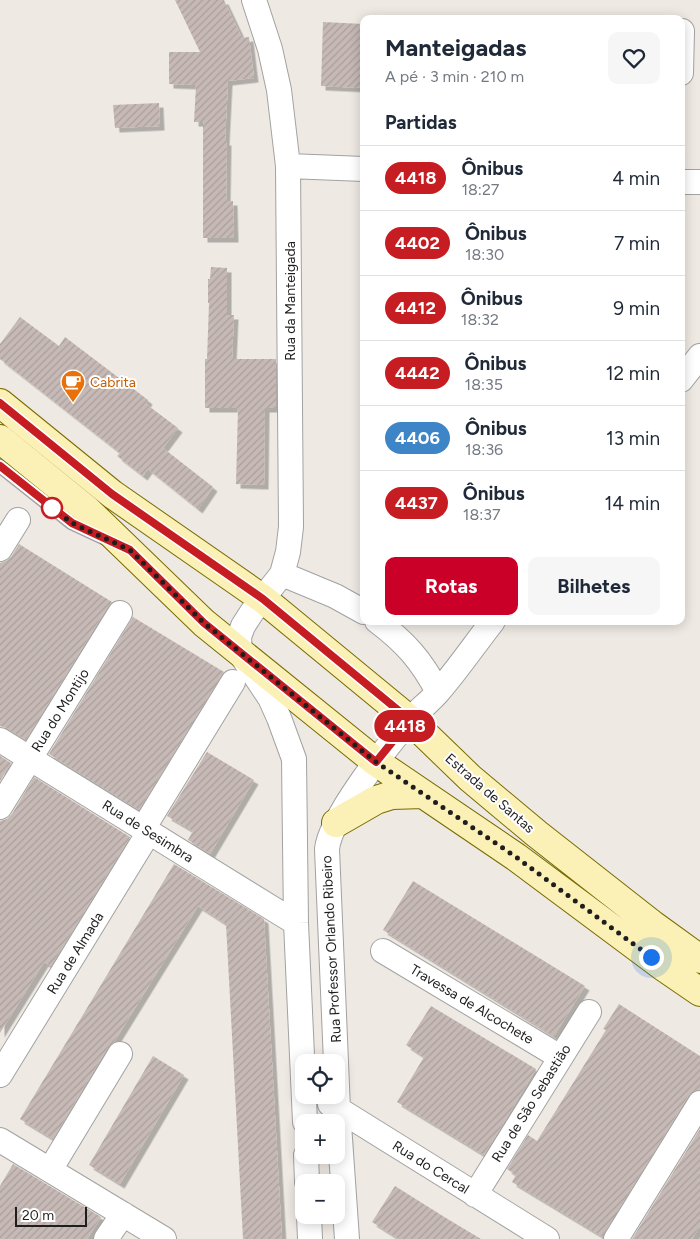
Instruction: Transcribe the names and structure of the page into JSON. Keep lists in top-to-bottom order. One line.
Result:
{"streets":{"main road":["Estrada de Santas"],"street":["Rua da Manteigada","Rua do Montijo","Rua de Sesimbra","Rua Professor Orlando Ribeiro","Rua de Almada","Travessa de Alcochete","Rua de São Sebastião","Rua do Cercal"]},"crossings":[["Rua da Manteigada","Estrada de Santas"],["Rua do Montijo","Rua de Sesimbra"],["Estrada de Santas","Rua Professor Orlando Ribeiro"],["Rua de Sesimbra","Rua de Almada"],["Rua Professor Orlando Ribeiro","Rua do Cercal"],["Travessa de Alcochete","Rua de São Sebastião"],["Rua de São Sebastião","Rua do Cercal"]],"places":{"cafe":["Cabrita"]},"lines":["bus line 4418"],"scale_bar":"20 m","page":{"on_map":"4418","heading":[["Manteigadas","A pé · 3 min · 210 m"],"Partidas"],"list":[{"mark":"4418","name":"Ônibus","note":"18:27","value":"4 min"},{"mark":"4402","name":"Ônibus","note":"18:30","value":"7 min"},{"mark":"4412","name":"Ônibus","note":"18:32","value":"9 min"},{"mark":"4442","name":"Ônibus","note":"18:35","value":"12 min"},{"mark":"4406","name":"Ônibus","note":"18:36","value":"13 min"},{"mark":"4437","name":"Ônibus","note":"18:37","value":"14 min"}],"buttons":["Rotas","Bilhetes"],"map_buttons":["+","−"],"scale":"20 m"}}
